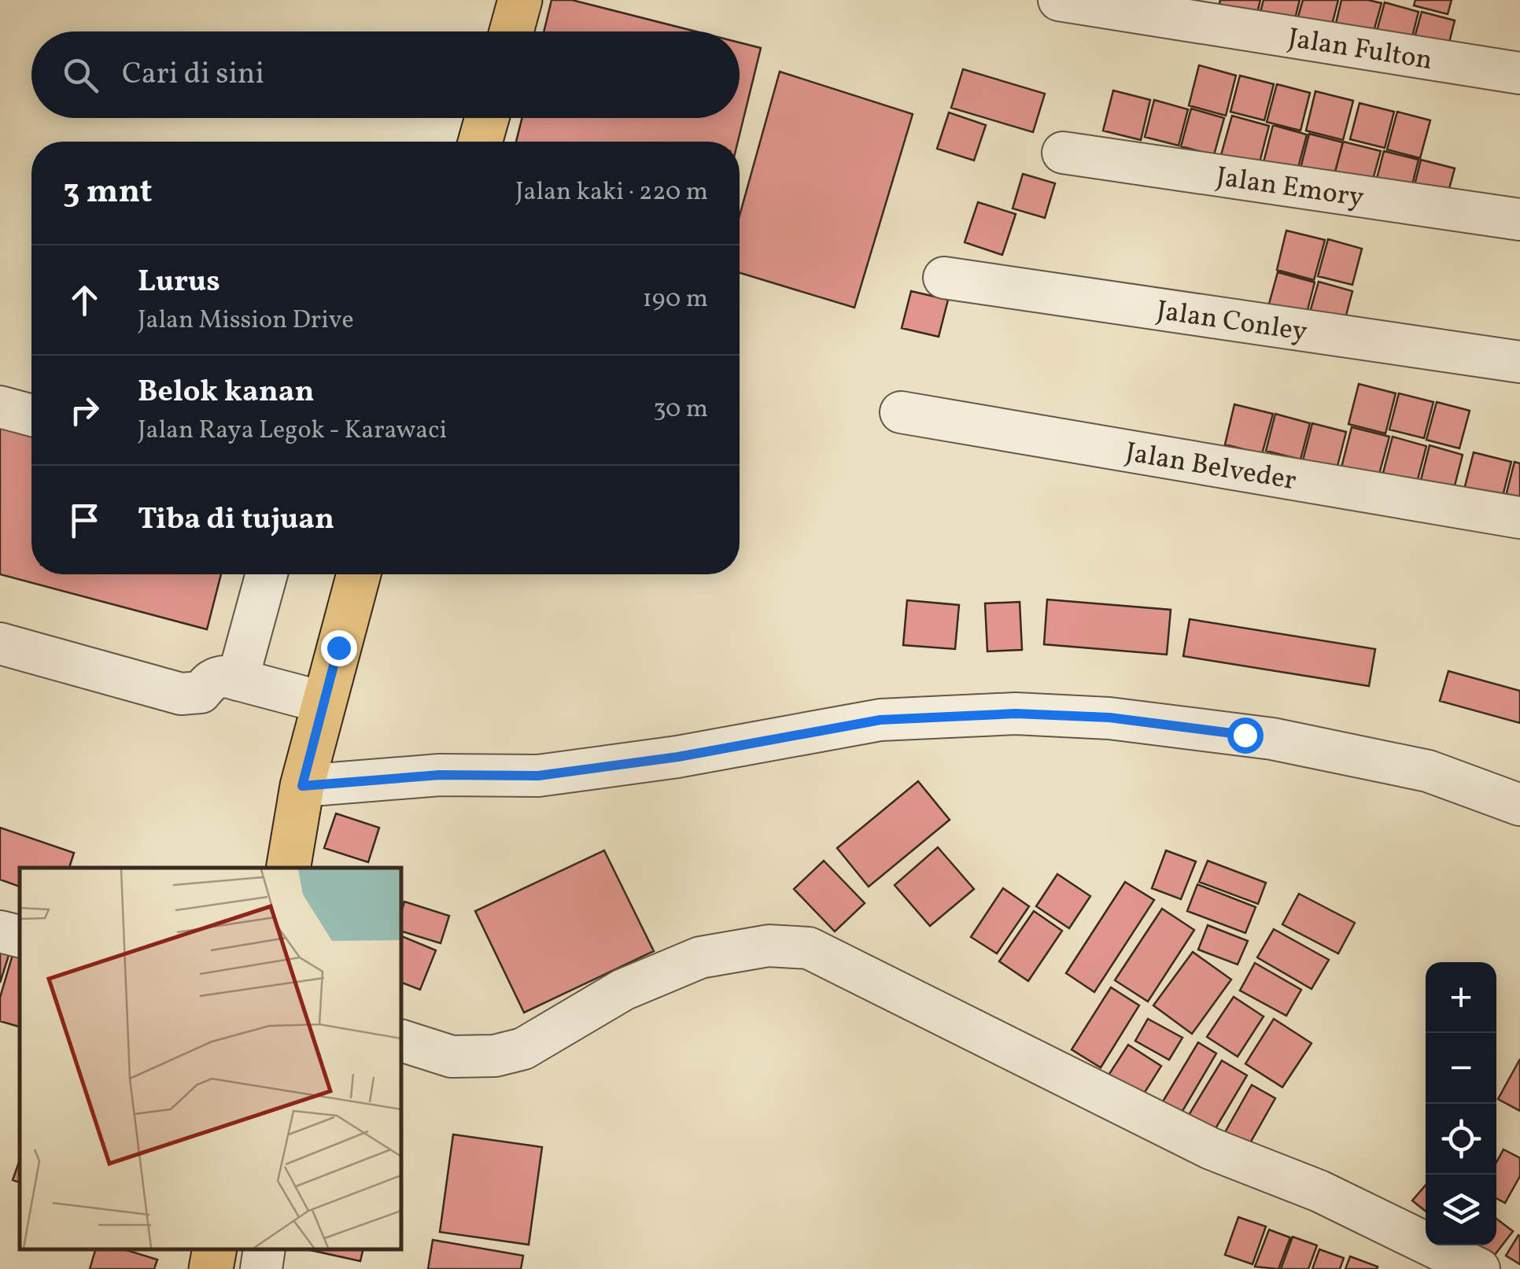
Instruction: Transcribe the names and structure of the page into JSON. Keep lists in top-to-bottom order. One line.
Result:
{"streets":{"street":["Jalan Fulton","Jalan Emory","Jalan Conley","Jalan Belveder"]},"page":{"search":"Cari di sini","heading":["3 mnt","Jalan kaki · 220 m"],"list":[["Lurus","Jalan Mission Drive","190 m"],["Belok kanan","Jalan Raya Legok - Karawaci","30 m"],"Tiba di tujuan"],"map_buttons":["+","−"]}}
